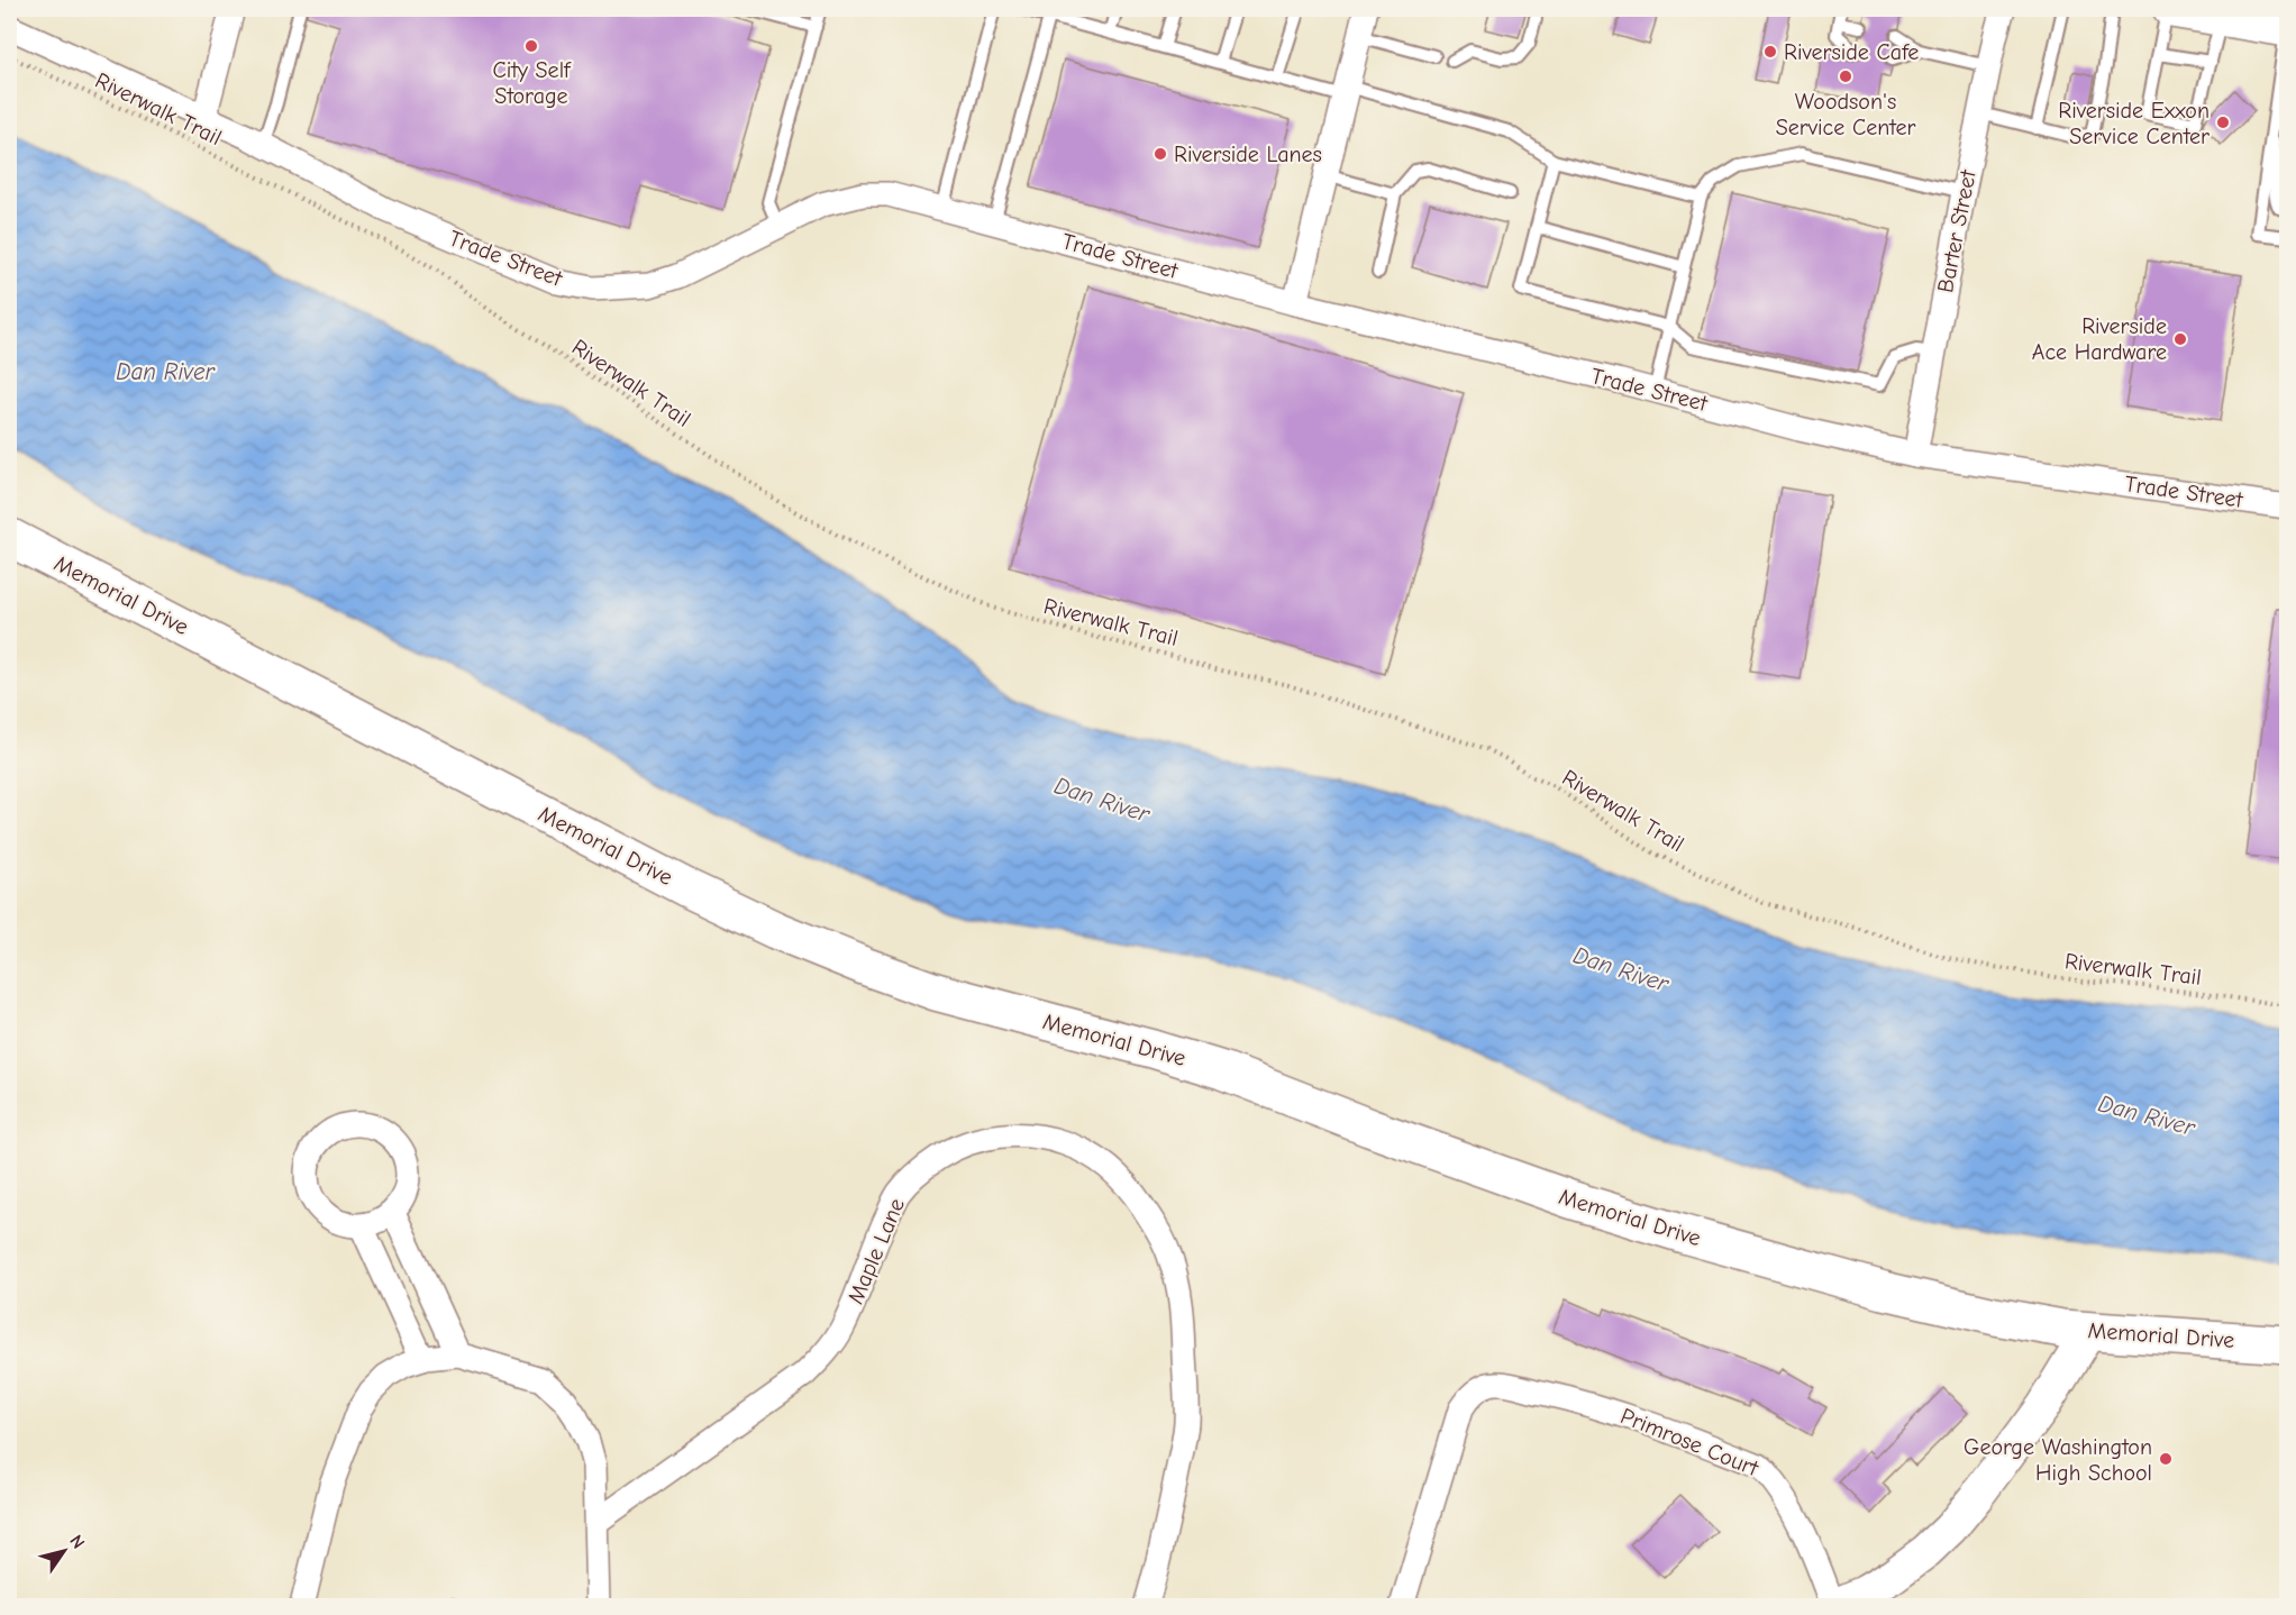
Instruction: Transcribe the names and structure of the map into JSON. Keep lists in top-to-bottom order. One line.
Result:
{"streets":{"main road":["Memorial Drive"],"street":["Barter Street","Trade Street","Maple Lane","Primrose Court"],"path":["Riverwalk Trail"]},"crossings":[["Barter Street","Trade Street"]],"water":["Dan River"],"places":["City Self Storage","Riverside Cafe","Woodson's Service Center","Riverside Exxon Service Center","Riverside Lanes","Riverside Ace Hardware","George Washington High School"],"north":"top right"}
